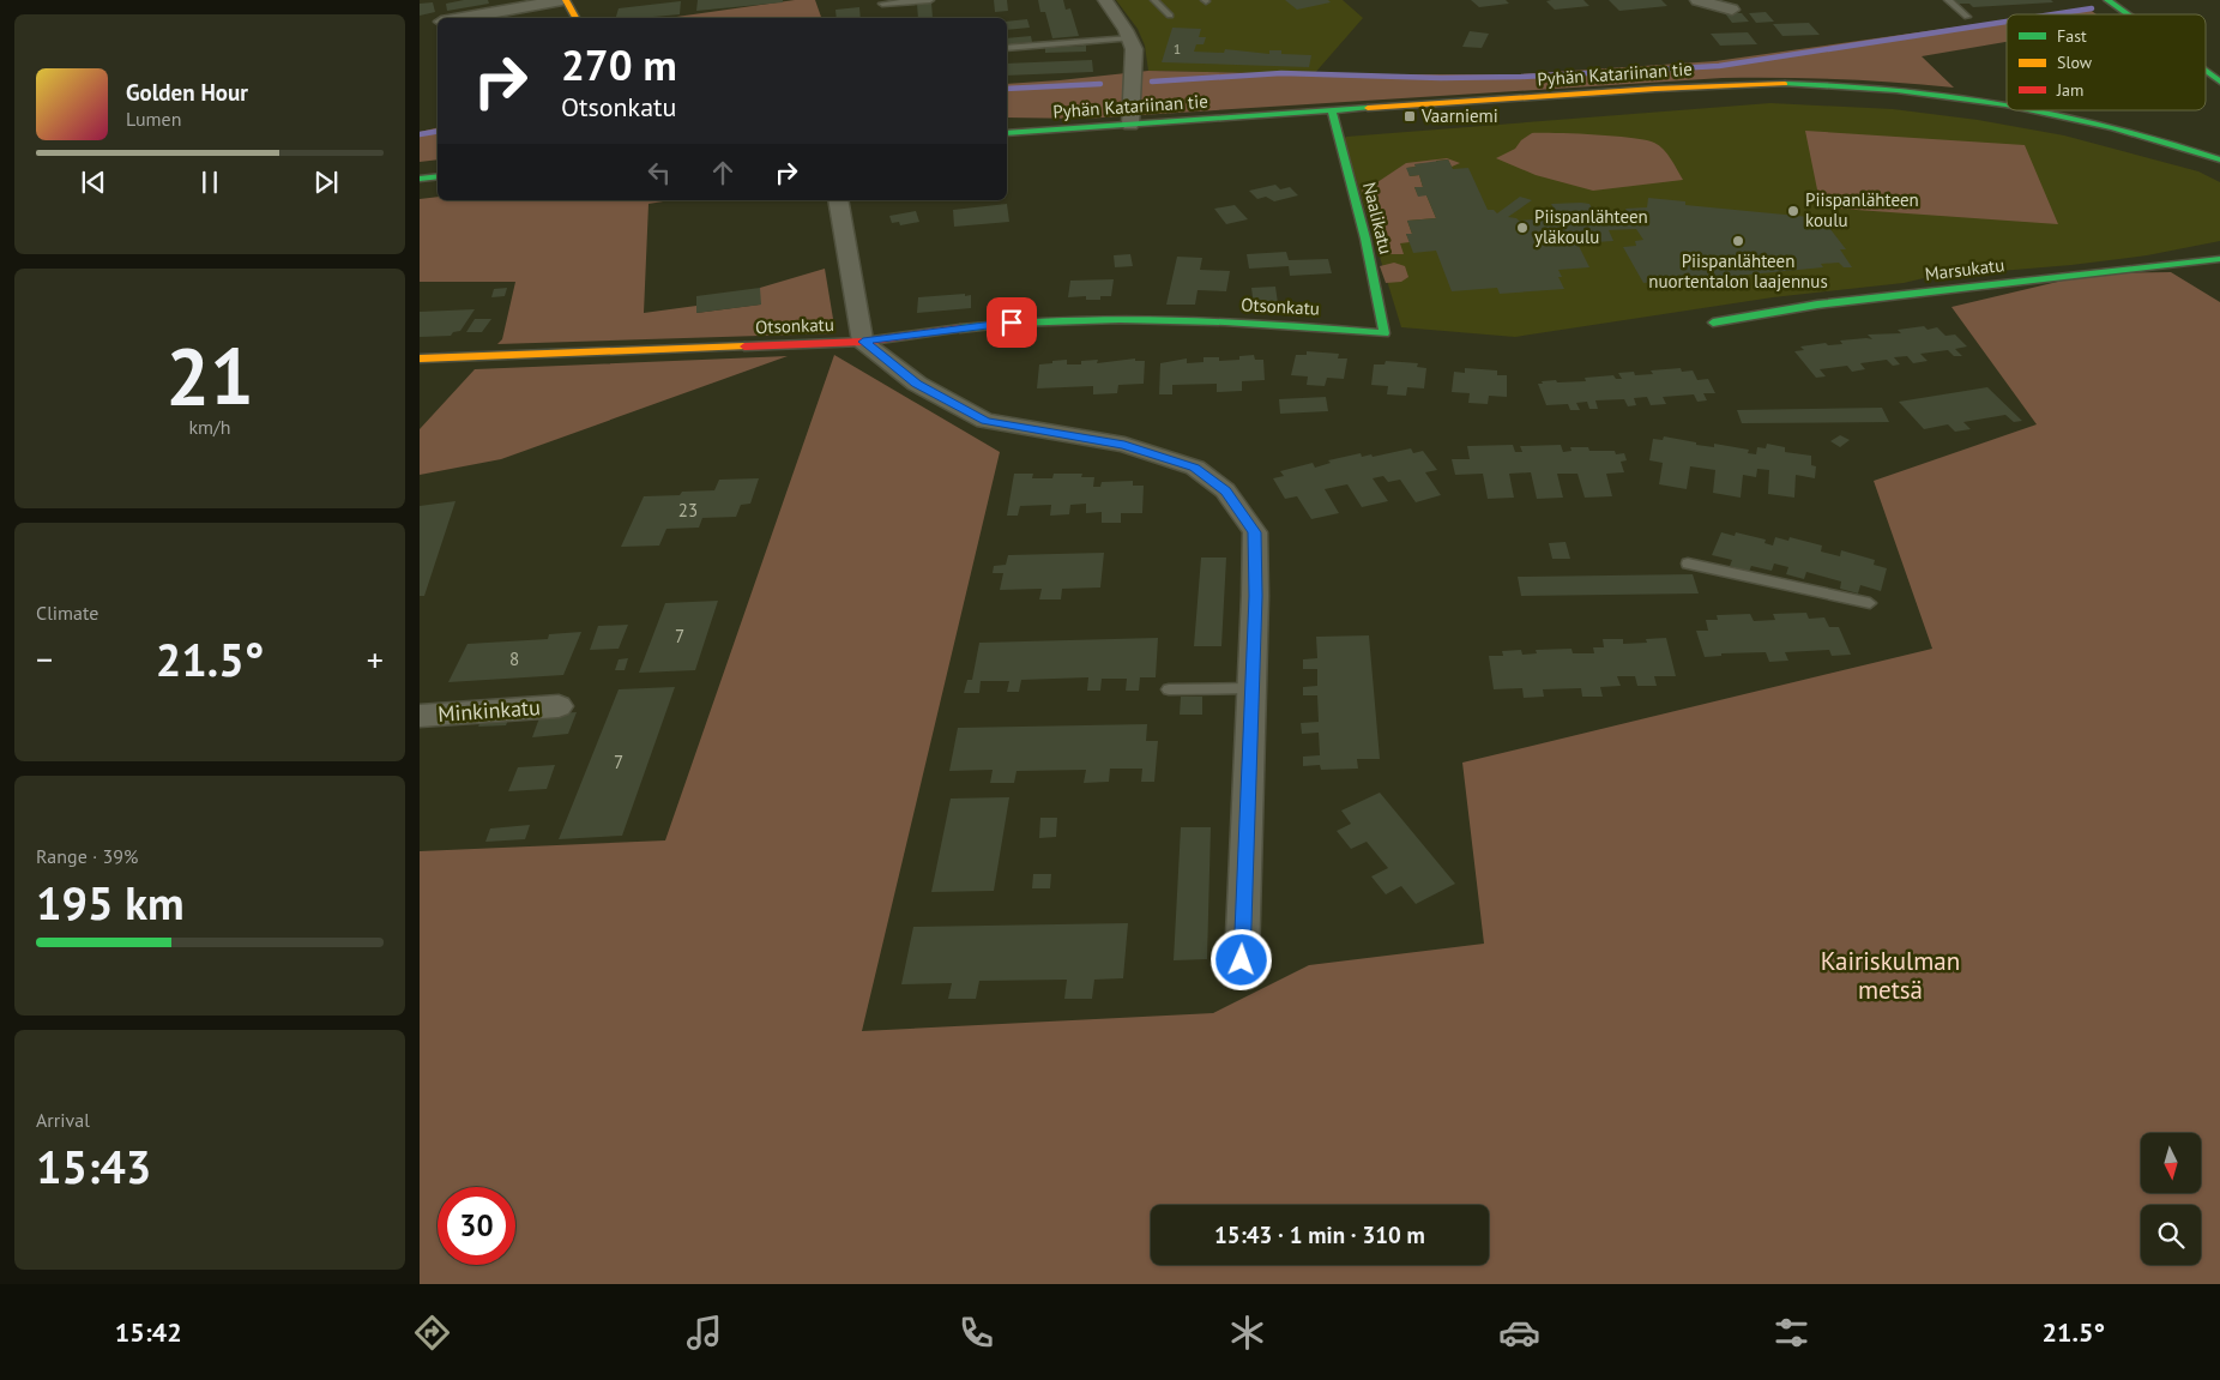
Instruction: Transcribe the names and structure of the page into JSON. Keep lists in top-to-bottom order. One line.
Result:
{"streets":{"street":["Pyhän Katariinan tie","Naalikatu","Marsukatu","Otsonkatu","Minkinkatu"]},"crossings":[["Pyhän Katariinan tie","Naalikatu"],["Naalikatu","Otsonkatu"]],"parks":["Kairiskulman metsä"],"places":{"transit":["Vaarniemi"],"other":["Piispanlähteen koulu","Piispanlähteen yläkoulu","Piispanlähteen nuortentalon laajennus"]},"house_numbers":["1","23","7","8","7"],"legend":["Fast","Slow","Jam"],"north":"bottom","page":{"turn":["270 m","Otsonkatu"],"song":["Golden Hour","Lumen"],"tile":[["21","km/h"],"Climate",["Range · 39%","195 km"],["Arrival","15:43"]],"heat":["−","21.5°","+"],"limit":"30","trip":"15:43 · 1 min · 310 m","tabs":["15:42","21.5°"]}}
